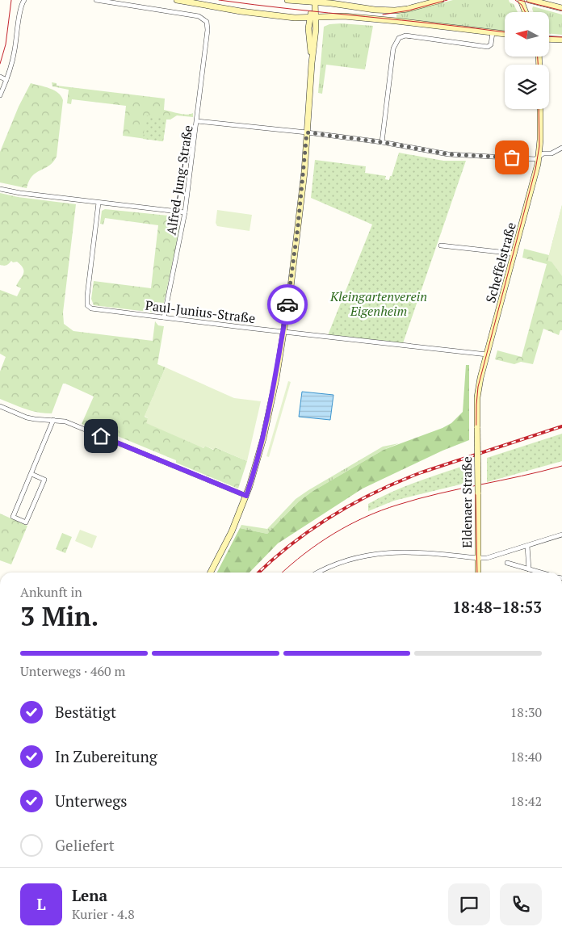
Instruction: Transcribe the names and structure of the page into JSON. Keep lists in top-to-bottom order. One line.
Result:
{"streets":{"main road":["Scheffelstraße","Eldenaer Straße"],"street":["Alfred-Jung-Straße","Paul-Junius-Straße"]},"crossings":[["Alfred-Jung-Straße","Scheffelstraße"],["Alfred-Jung-Straße","Paul-Junius-Straße"],["Scheffelstraße","Paul-Junius-Straße"],["Scheffelstraße","Eldenaer Straße"]],"parks":["Kleingartenverein Eigenheim"],"north":"left","page":{"heading":["3 Min.","Ankunft in","18:48–18:53"],"panel":["Lena","Kurier · 4.8"],"bar":"Unterwegs · 460 m","list":[["Bestätigt","18:30"],["In Zubereitung","18:40"],["Unterwegs","18:42"],"Geliefert"],"round":"L"}}
